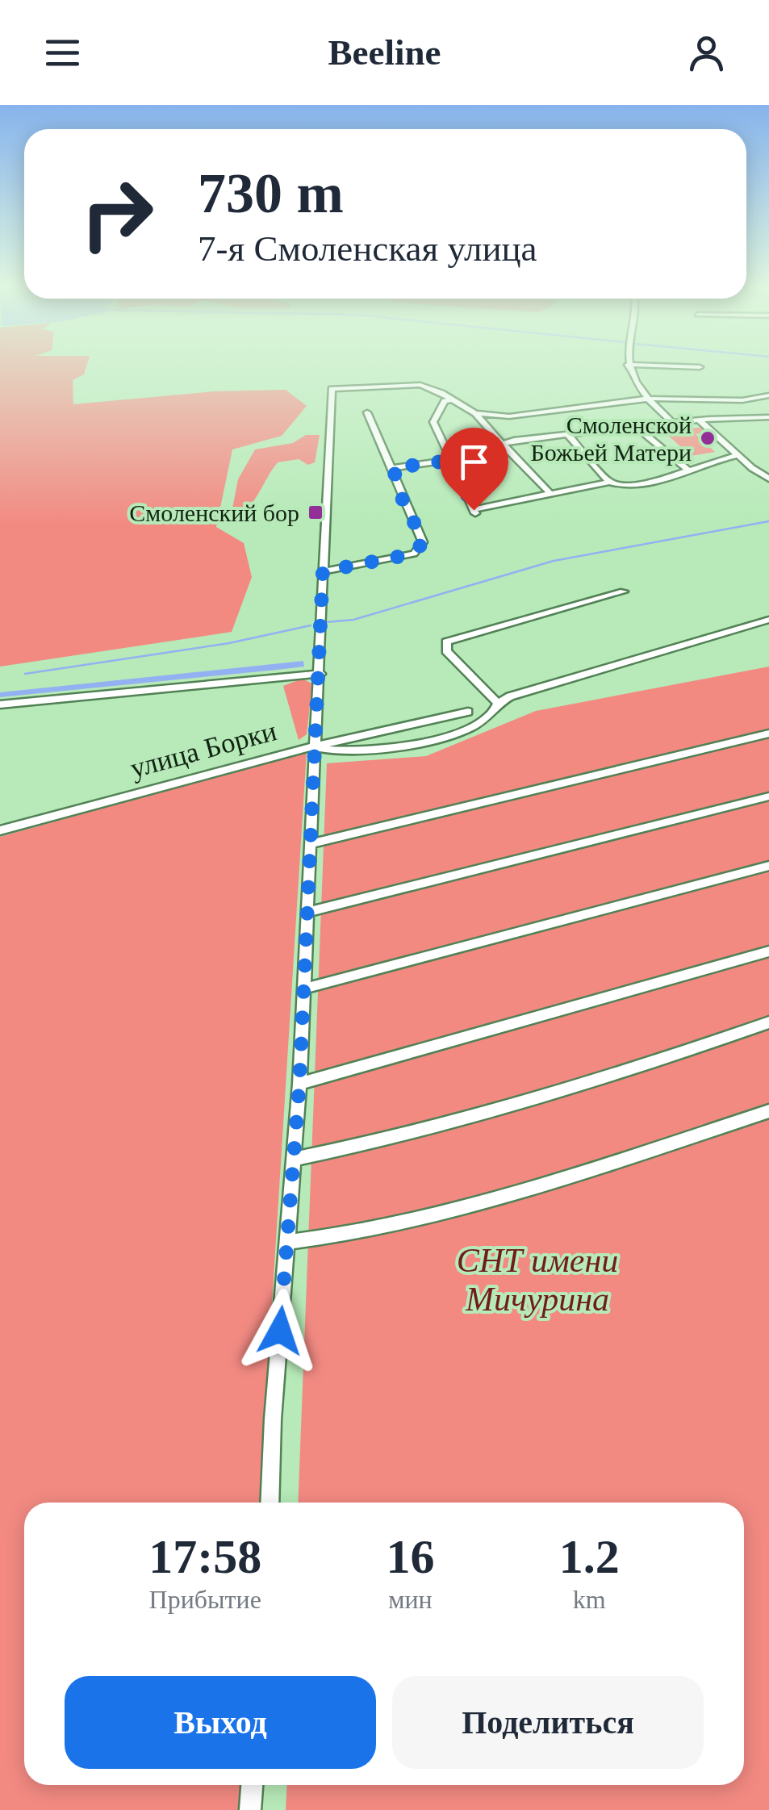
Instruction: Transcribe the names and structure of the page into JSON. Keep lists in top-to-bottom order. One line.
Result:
{"streets":{"street":["улица Борки"]},"parks":["СНТ имени Мичурина"],"places":{"other":["Смоленской Божьей Матери"],"transit":["Смоленский бор"]},"page":{"header":"Beeline","turn":["730 m","7-я Смоленская улица"],"eta":["17:58","Прибытие","16","мин","1.2","km"],"buttons":["Выход","Поделиться"]}}
